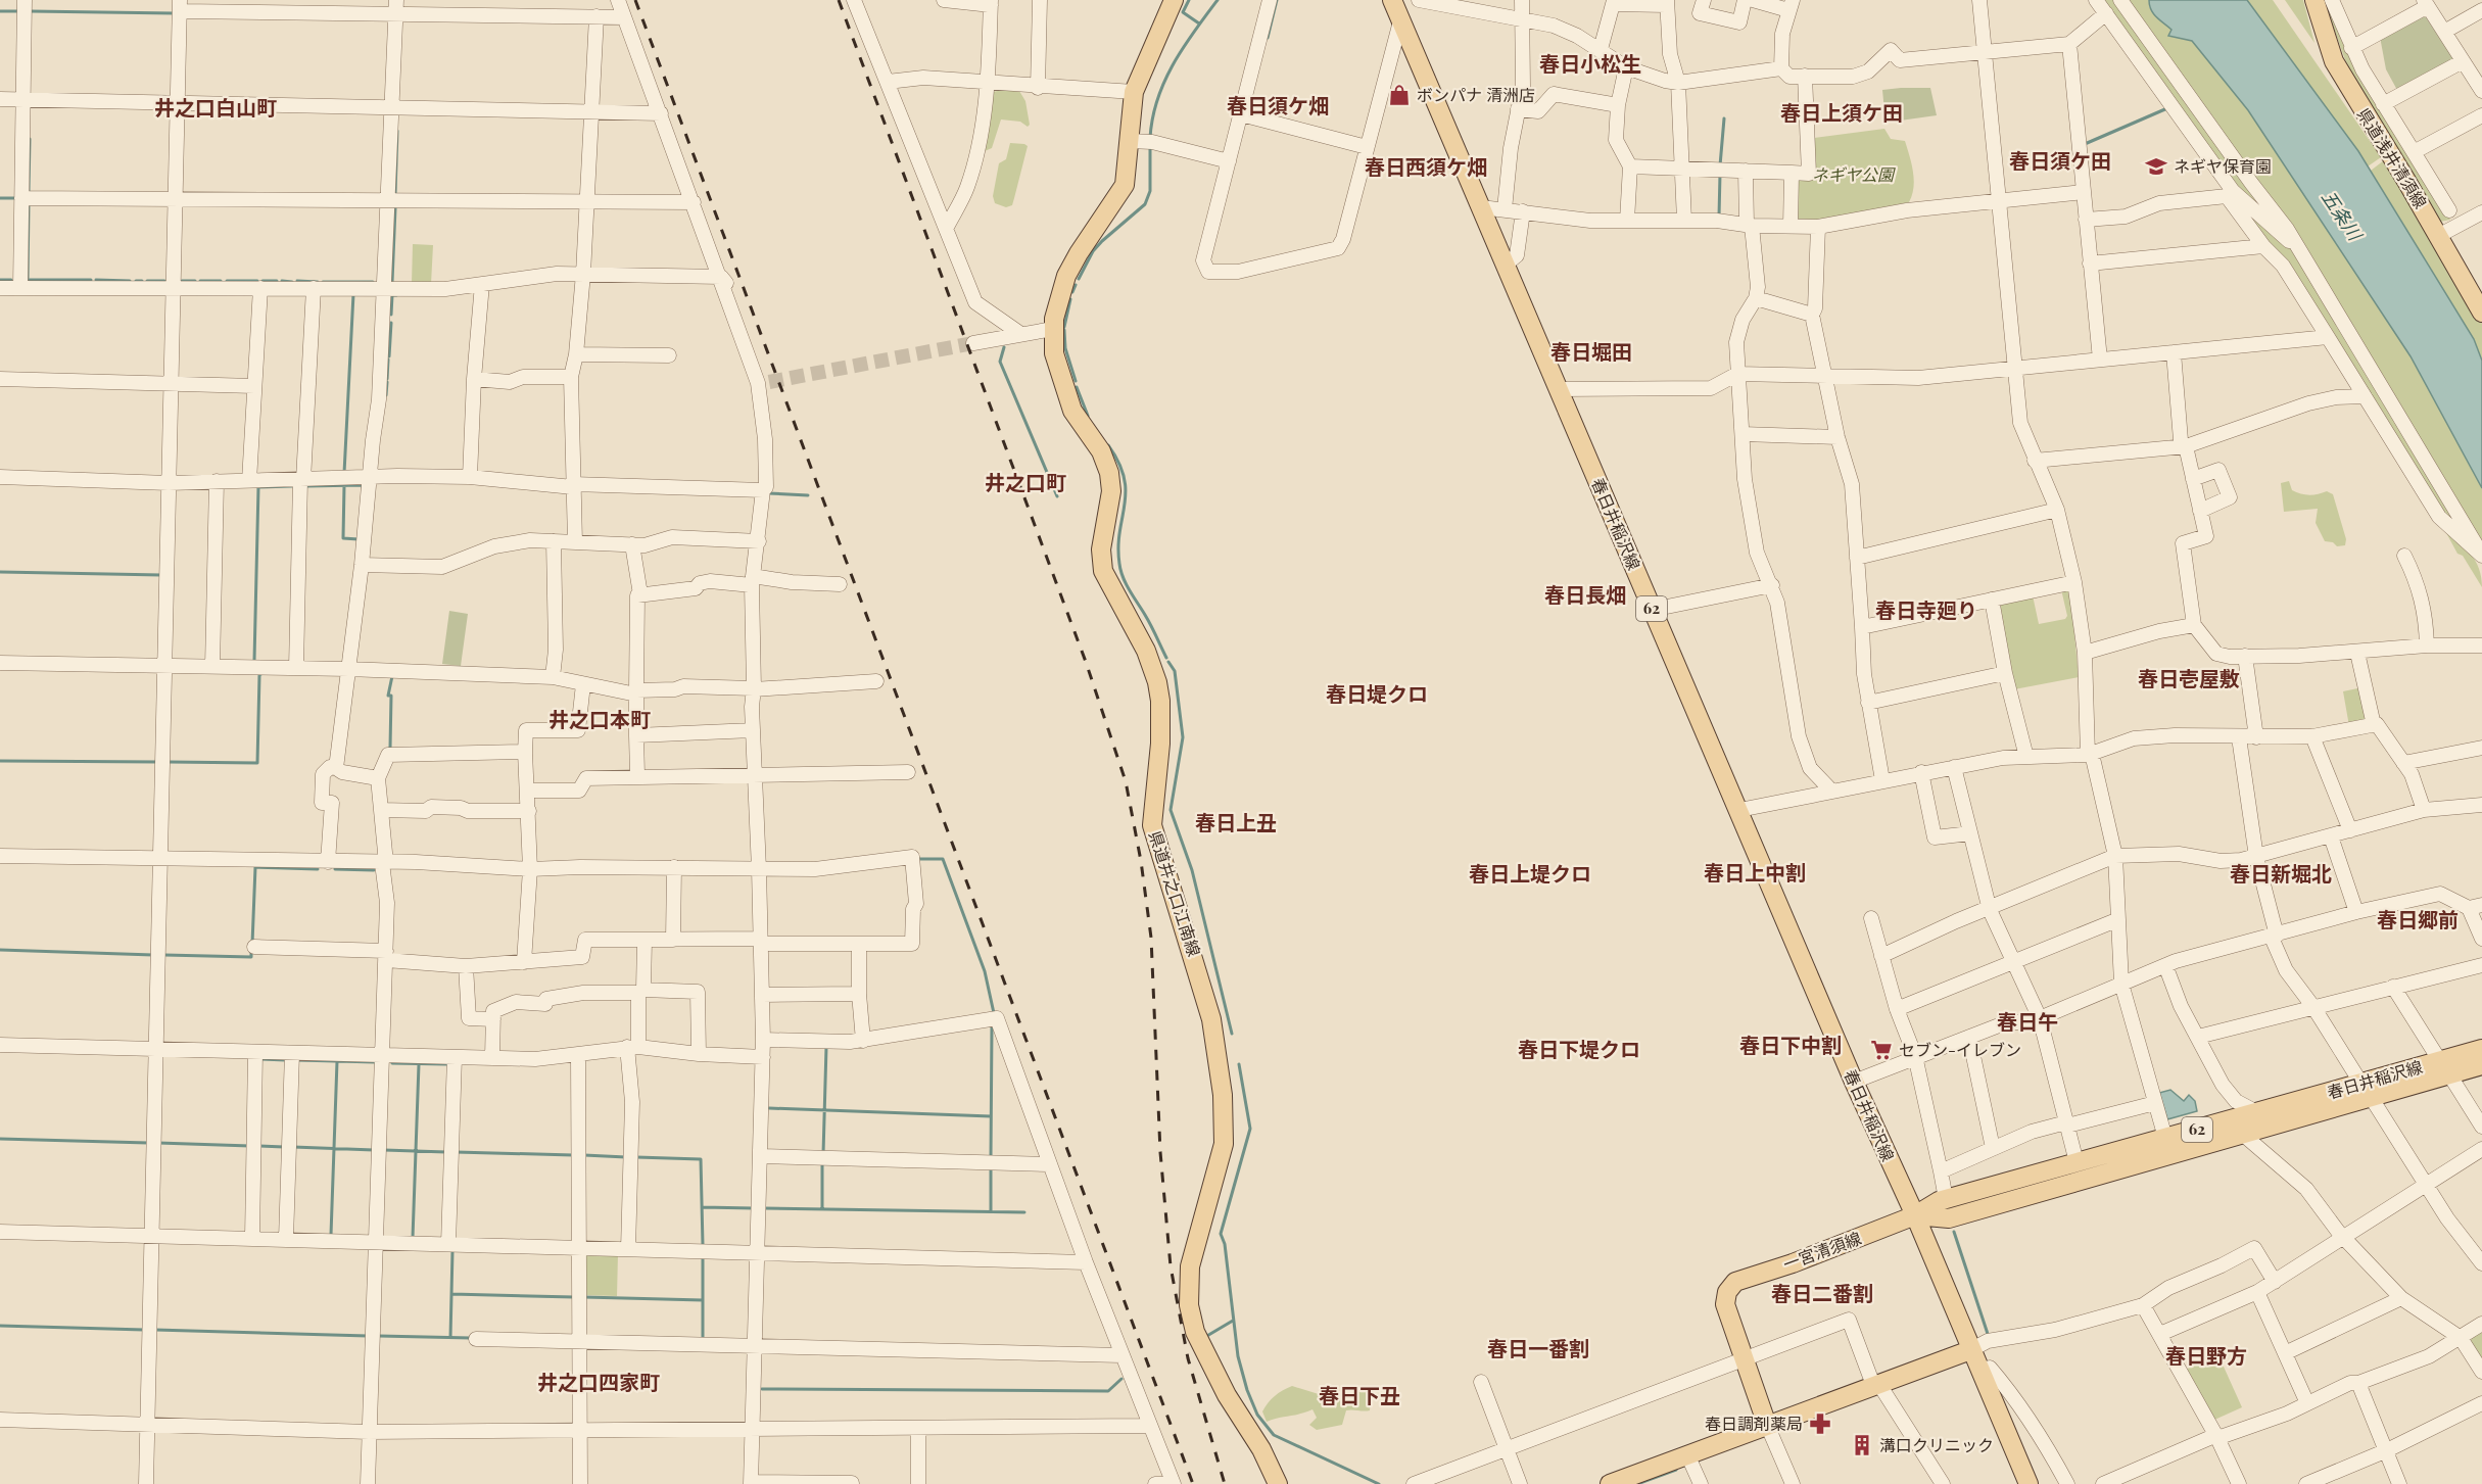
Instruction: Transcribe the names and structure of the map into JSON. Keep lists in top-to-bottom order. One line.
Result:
{"streets":{"main road":["県道浅井清須線","春日井稲沢線","62","県道井之口江南線","一宮清須線"]},"crossings":[["春日井稲沢線","一宮清須線"]],"districts":["春日小松生","春日須ケ畑","井之口白山町","春日上須ケ田","春日須ケ田","春日西須ケ畑","春日堀田","井之口町","春日長畑","春日寺廻り","春日壱屋敷","春日堤クロ","井之口本町","春日上丑","春日上中割","春日上堤クロ","春日新堀北","春日郷前","春日午","春日下中割","春日下堤クロ","春日二番割","春日一番割","春日野方","井之口四家町","春日下丑"],"water":["五条川"],"parks":["ネギヤ公園"],"places":{"shop":["ボンパナ 清洲店"],"school or university":["ネギヤ保育園"],"supermarket":["セブン-イレブン"],"pharmacy":["春日調剤薬局"],"building":["溝口クリニック"]}}
